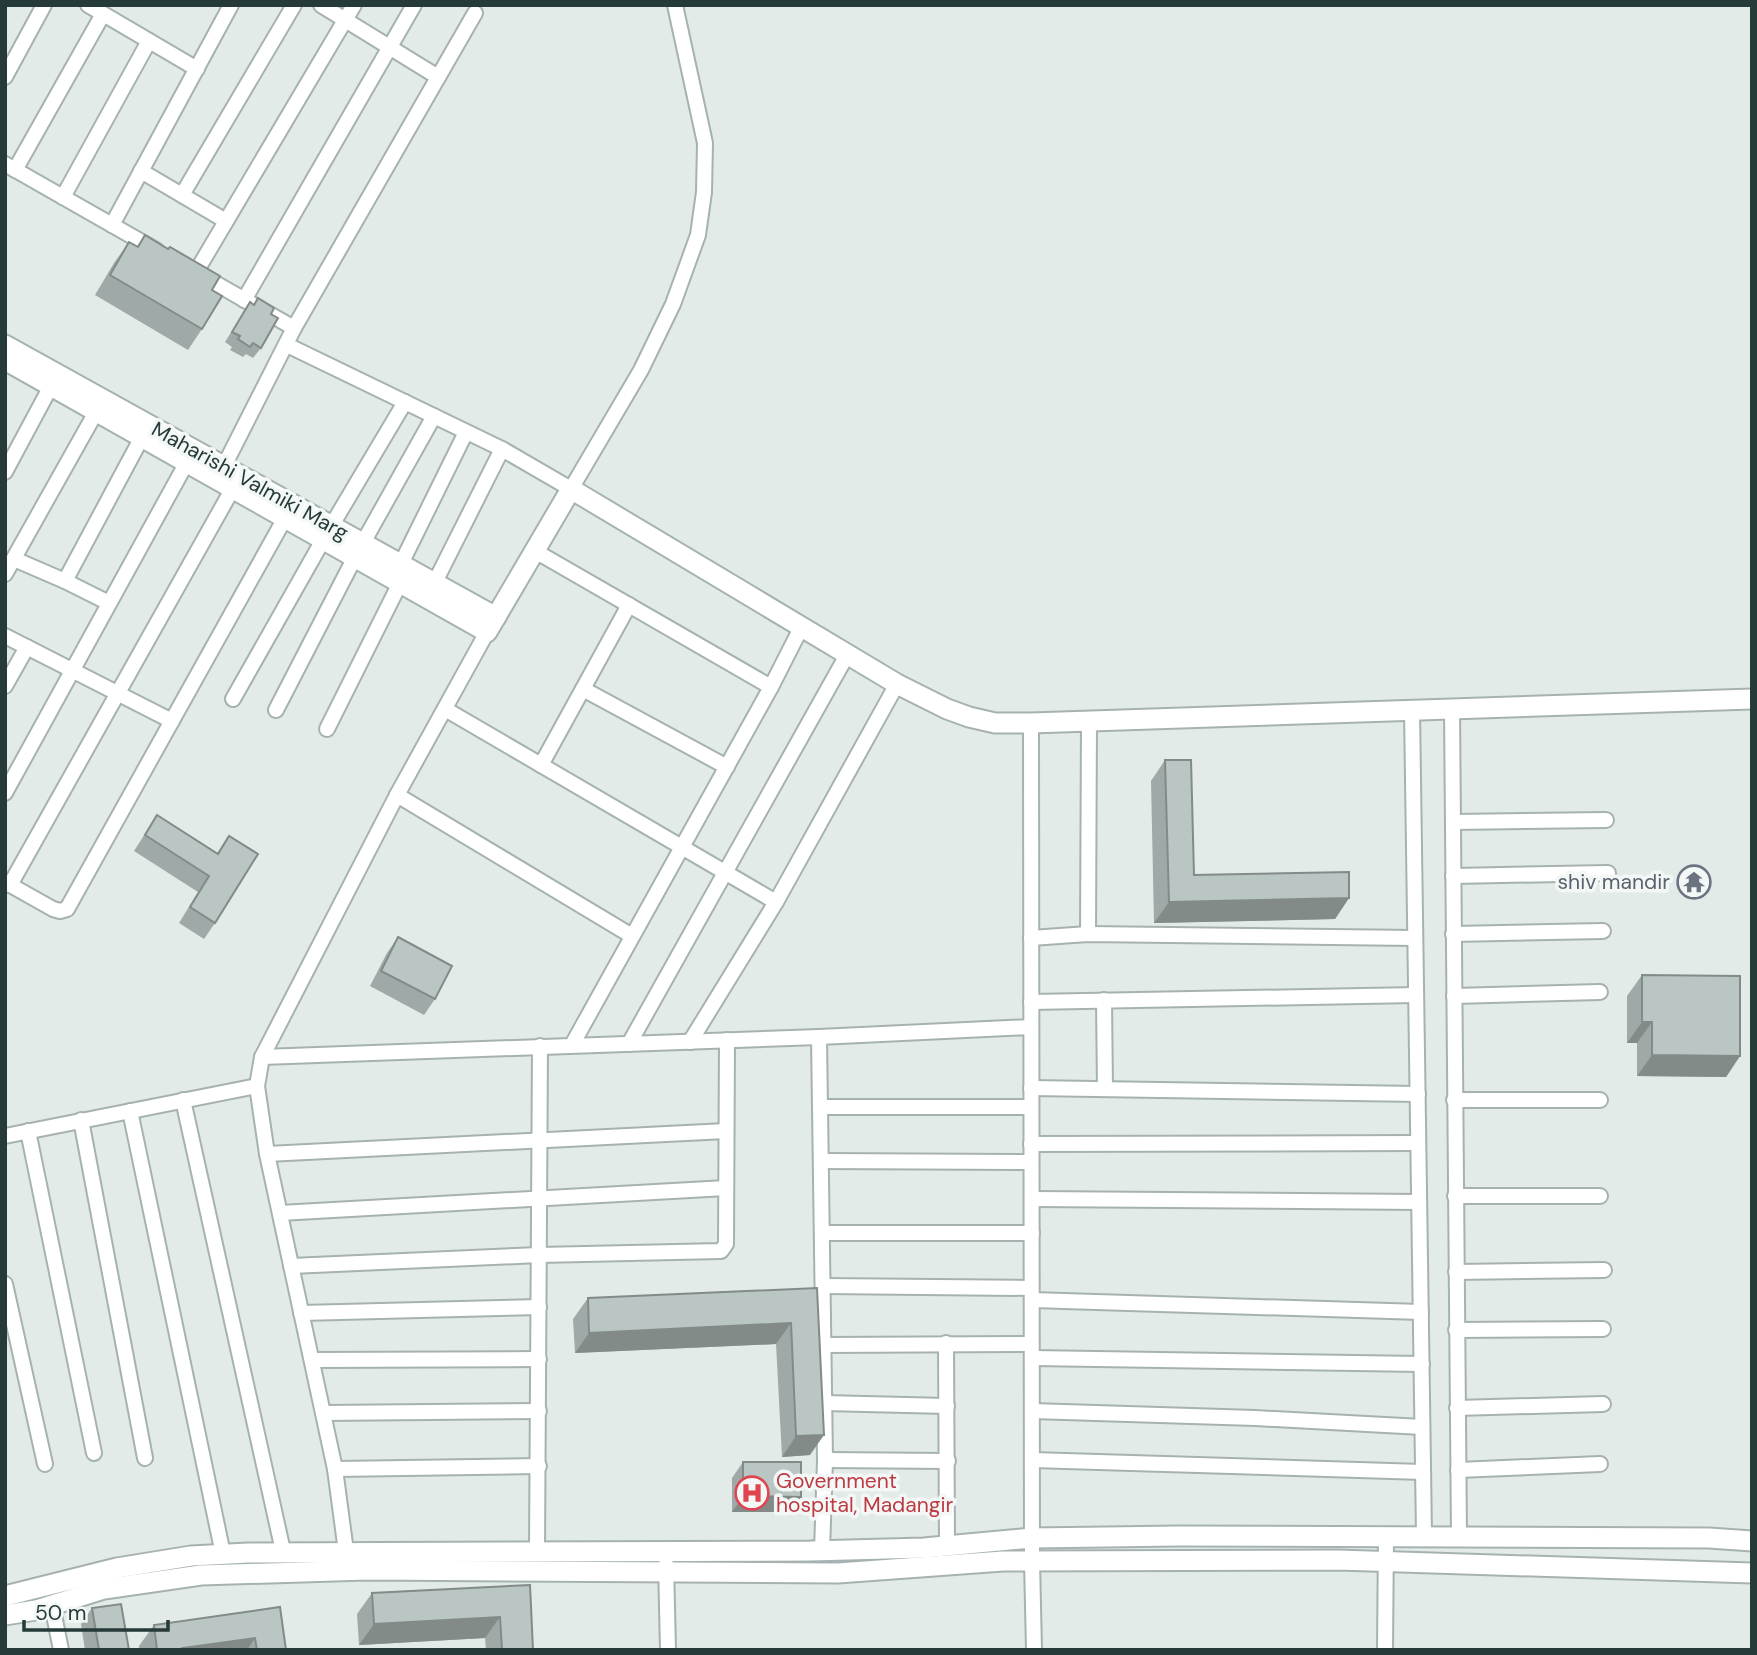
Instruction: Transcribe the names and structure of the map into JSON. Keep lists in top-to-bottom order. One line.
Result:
{"streets":{"street":["Maharishi Valmiki Marg"]},"places":{"temple":["shiv mandir"],"hospital":["Government hospital, Madangir"]},"scale_bar":"50 m"}
